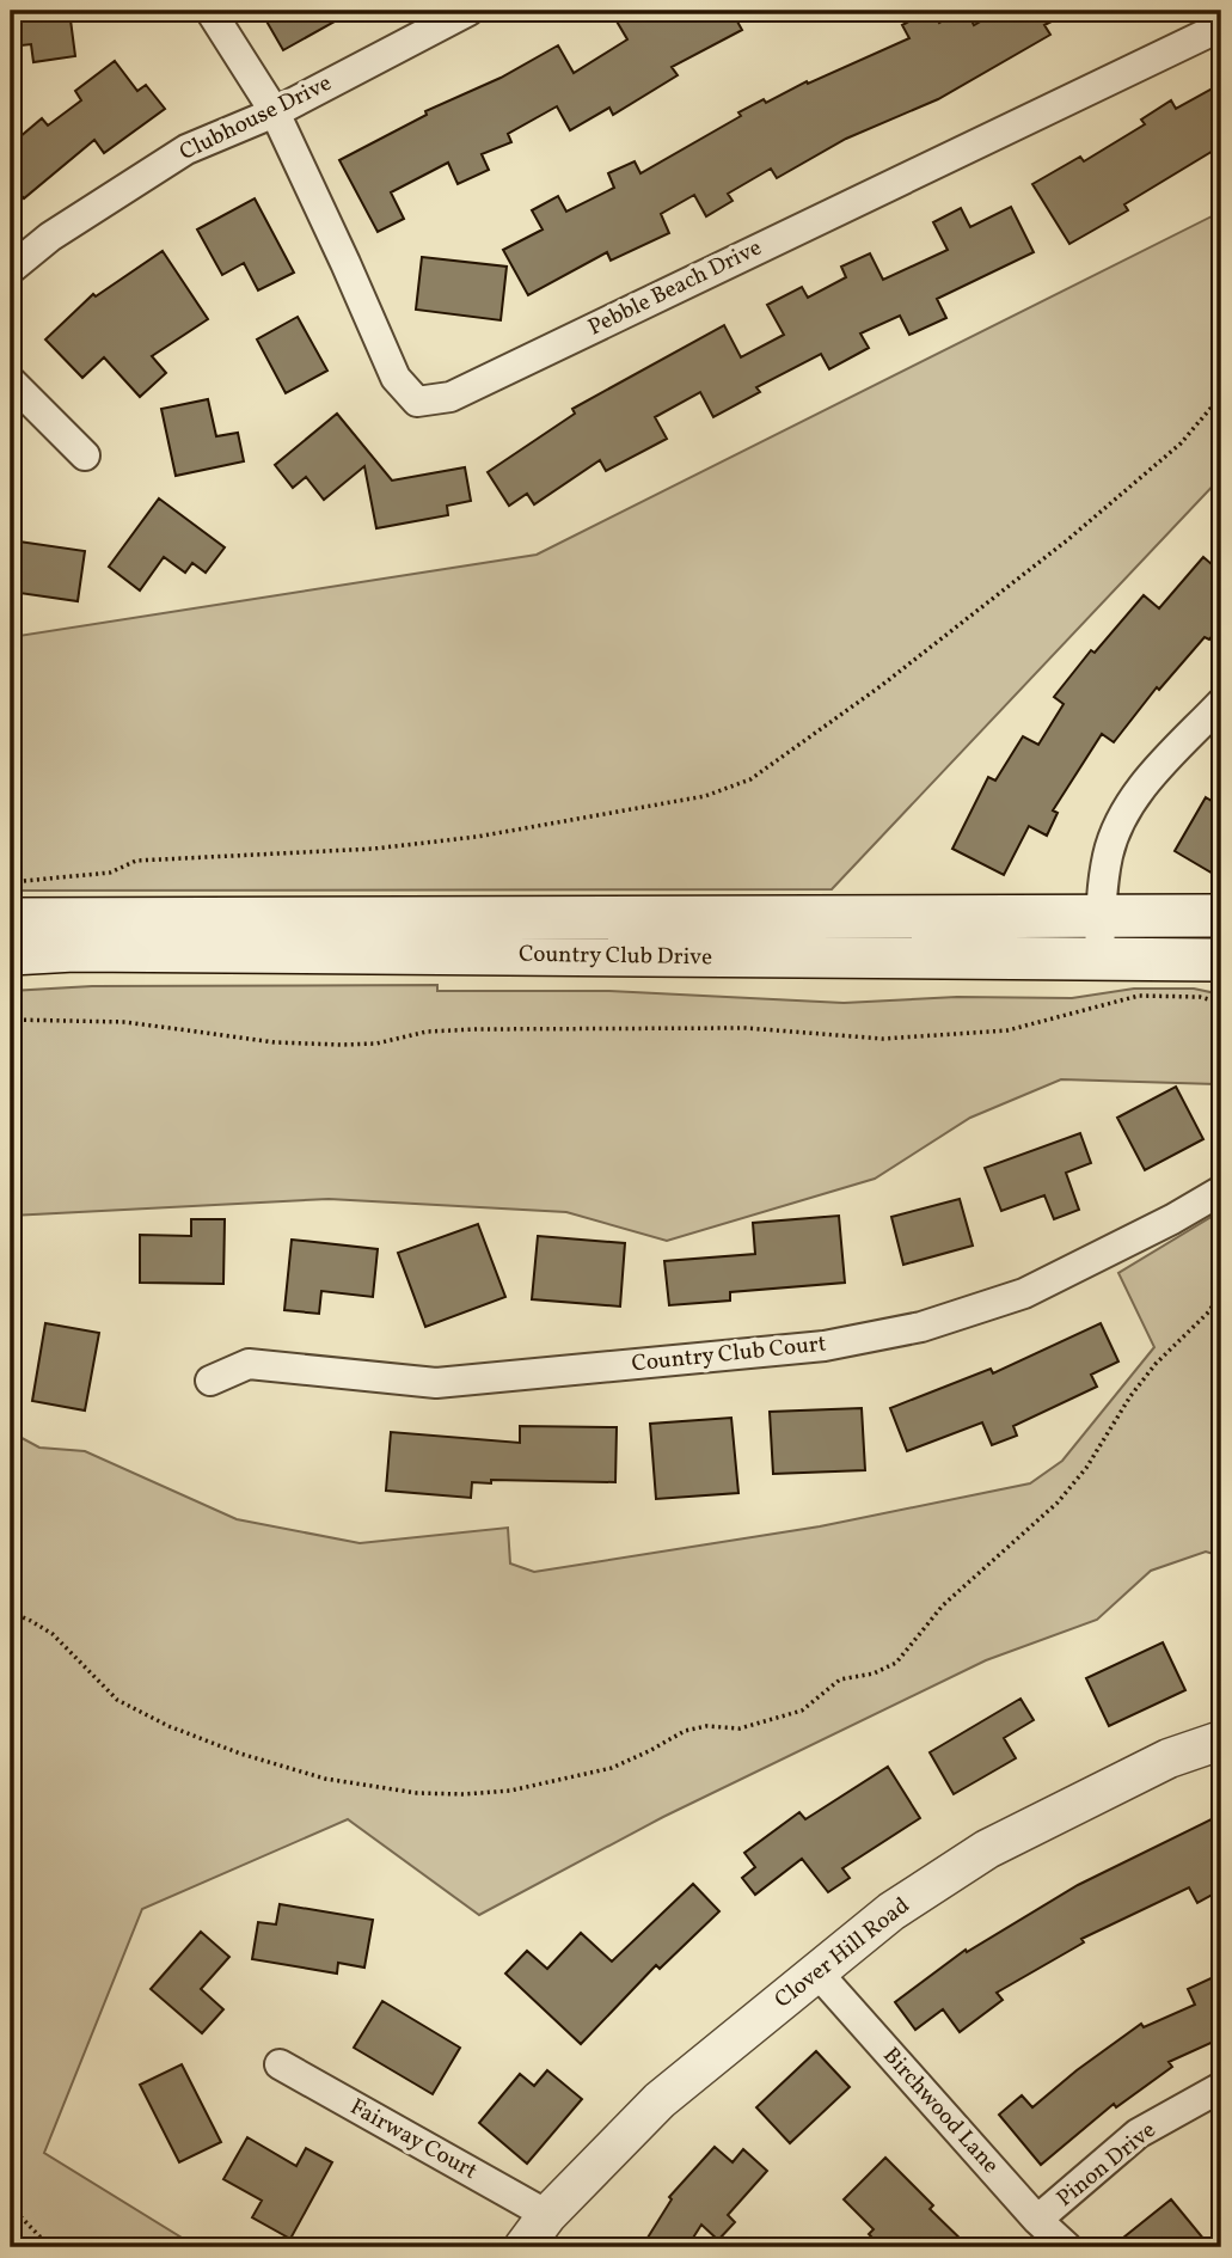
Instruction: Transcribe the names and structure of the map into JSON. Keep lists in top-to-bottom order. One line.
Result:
{"streets":{"main road":["Country Club Drive"],"street":["Clubhouse Drive","Pebble Beach Drive","Country Club Court","Clover Hill Road","Birchwood Lane","Fairway Court","Pinon Drive"]},"crossings":[["Clubhouse Drive","Pebble Beach Drive"],["Clover Hill Road","Birchwood Lane"],["Clover Hill Road","Fairway Court"],["Birchwood Lane","Pinon Drive"]]}
